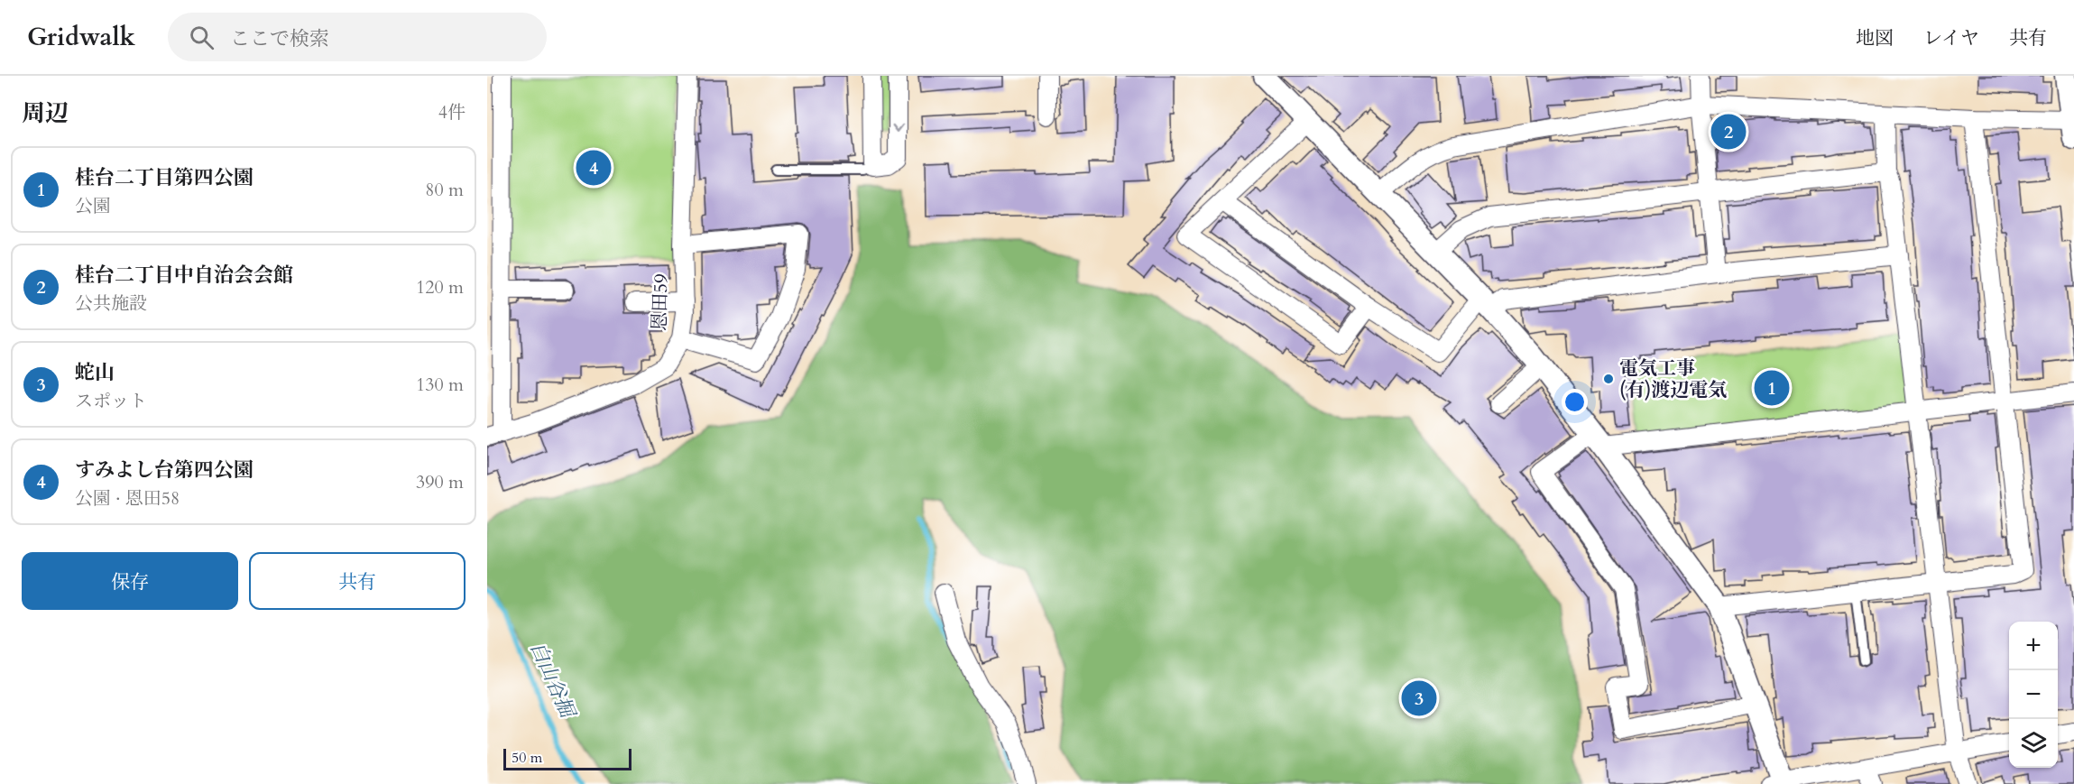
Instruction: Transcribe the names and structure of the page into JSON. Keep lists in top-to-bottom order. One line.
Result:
{"streets":{"street":["恩田59"]},"water":["白山谷掘"],"places":["電気工事 (有)渡辺電気"],"scale_bar":"50 m","page":{"header":"Gridwalk","search":"ここで検索","nav":["地図","レイヤ","共有"],"heading":["周辺","4件"],"pins":["2","4","1","3"],"list":[{"mark":"1","name":"桂台二丁目第四公園","note":"公園","value":"80 m"},{"mark":"2","name":"桂台二丁目中自治会会館","note":"公共施設","value":"120 m"},{"mark":"3","name":"蛇山","note":"スポット","value":"130 m"},{"mark":"4","name":"すみよし台第四公園","note":"公園 · 恩田58","value":"390 m"}],"buttons":["保存","共有"],"map_buttons":["+","−"],"scale":"50 m"}}
